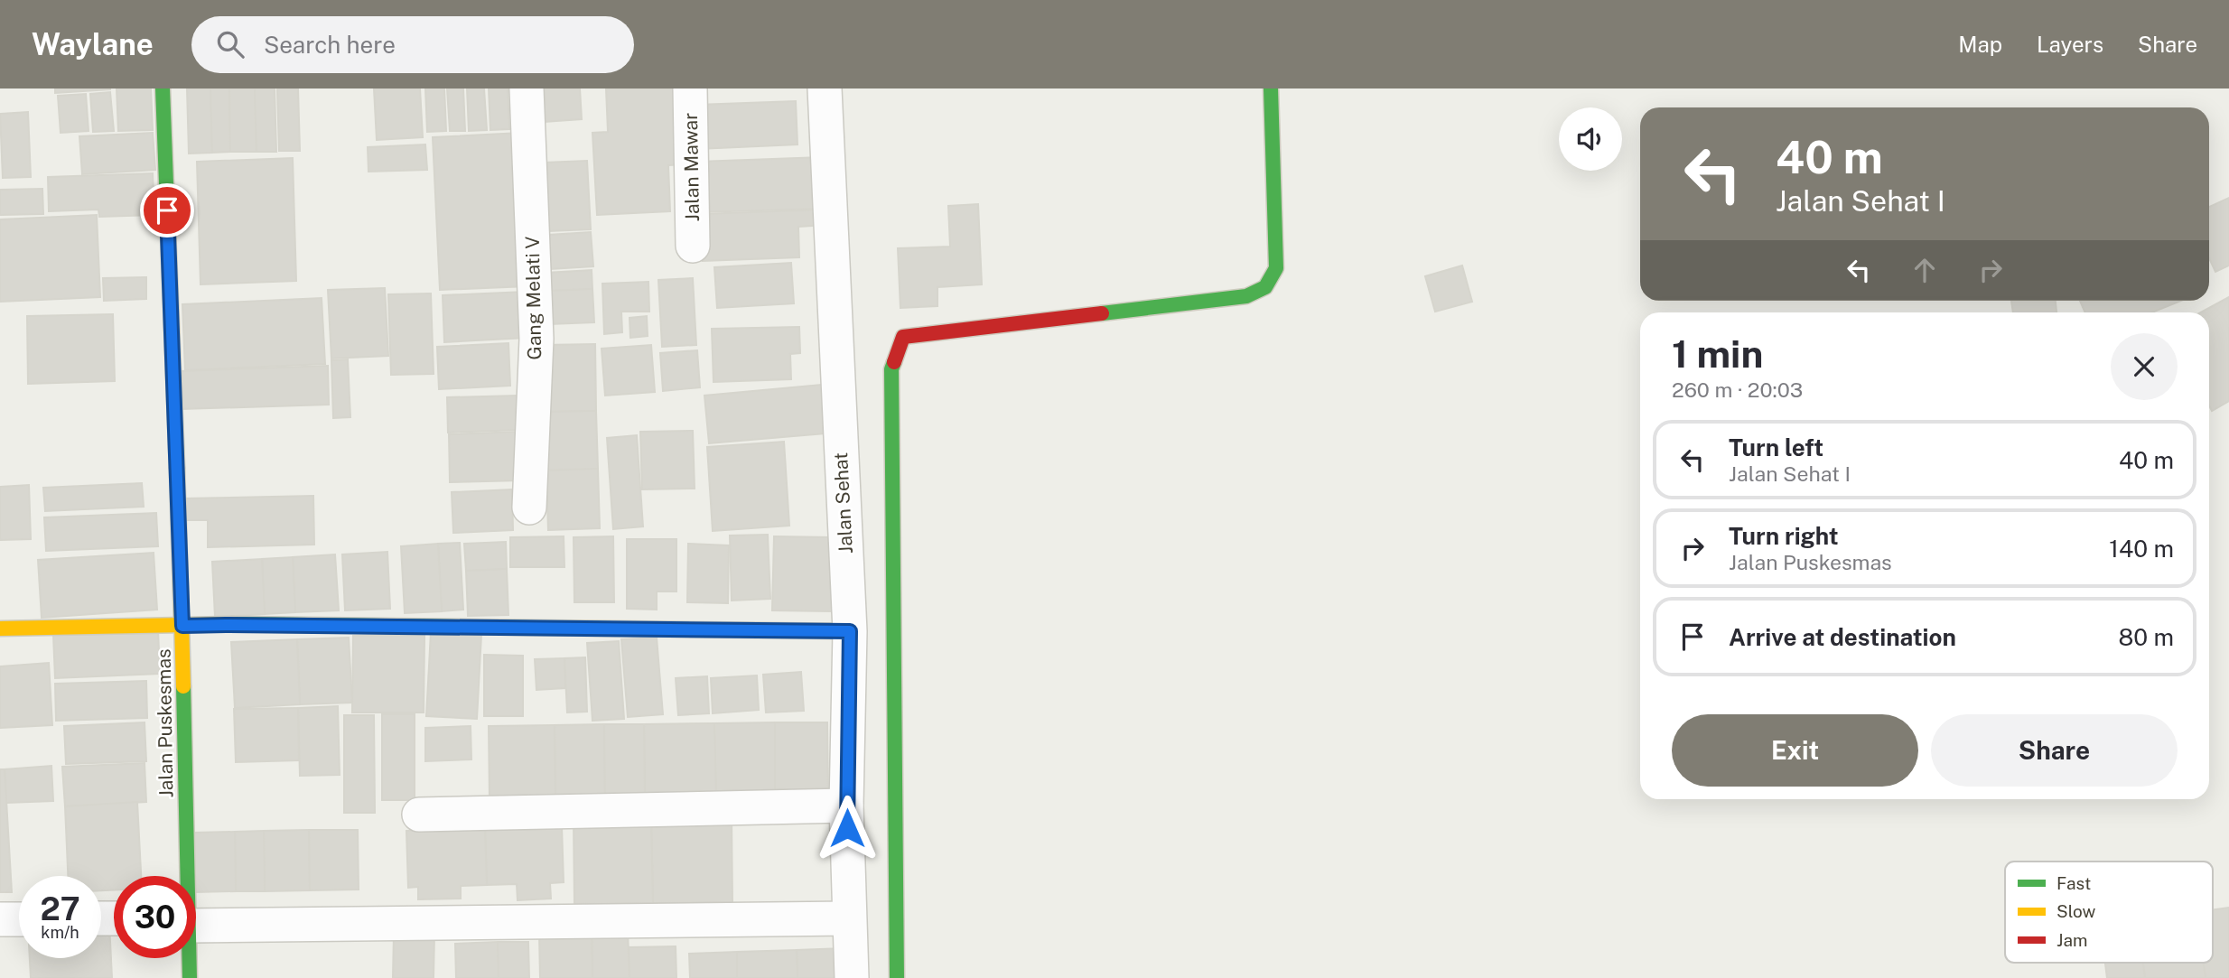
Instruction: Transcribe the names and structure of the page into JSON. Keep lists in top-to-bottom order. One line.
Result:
{"streets":{"street":["Jalan Mawar","Gang Melati V","Jalan Sehat","Jalan Puskesmas"]},"legend":["Fast","Slow","Jam"],"page":{"header":"Waylane","search":"Search here","nav":["Map","Layers","Share"],"turn":["40 m","Jalan Sehat I"],"heading":["1 min","260 m · 20:03"],"list":[{"name":"Turn left","note":"Jalan Sehat I","value":"40 m"},{"name":"Turn right","note":"Jalan Puskesmas","value":"140 m"},{"name":"Arrive at destination","value":"80 m"}],"buttons":["Exit","Share"],"speed":"27 km/h","limit":"30"}}
